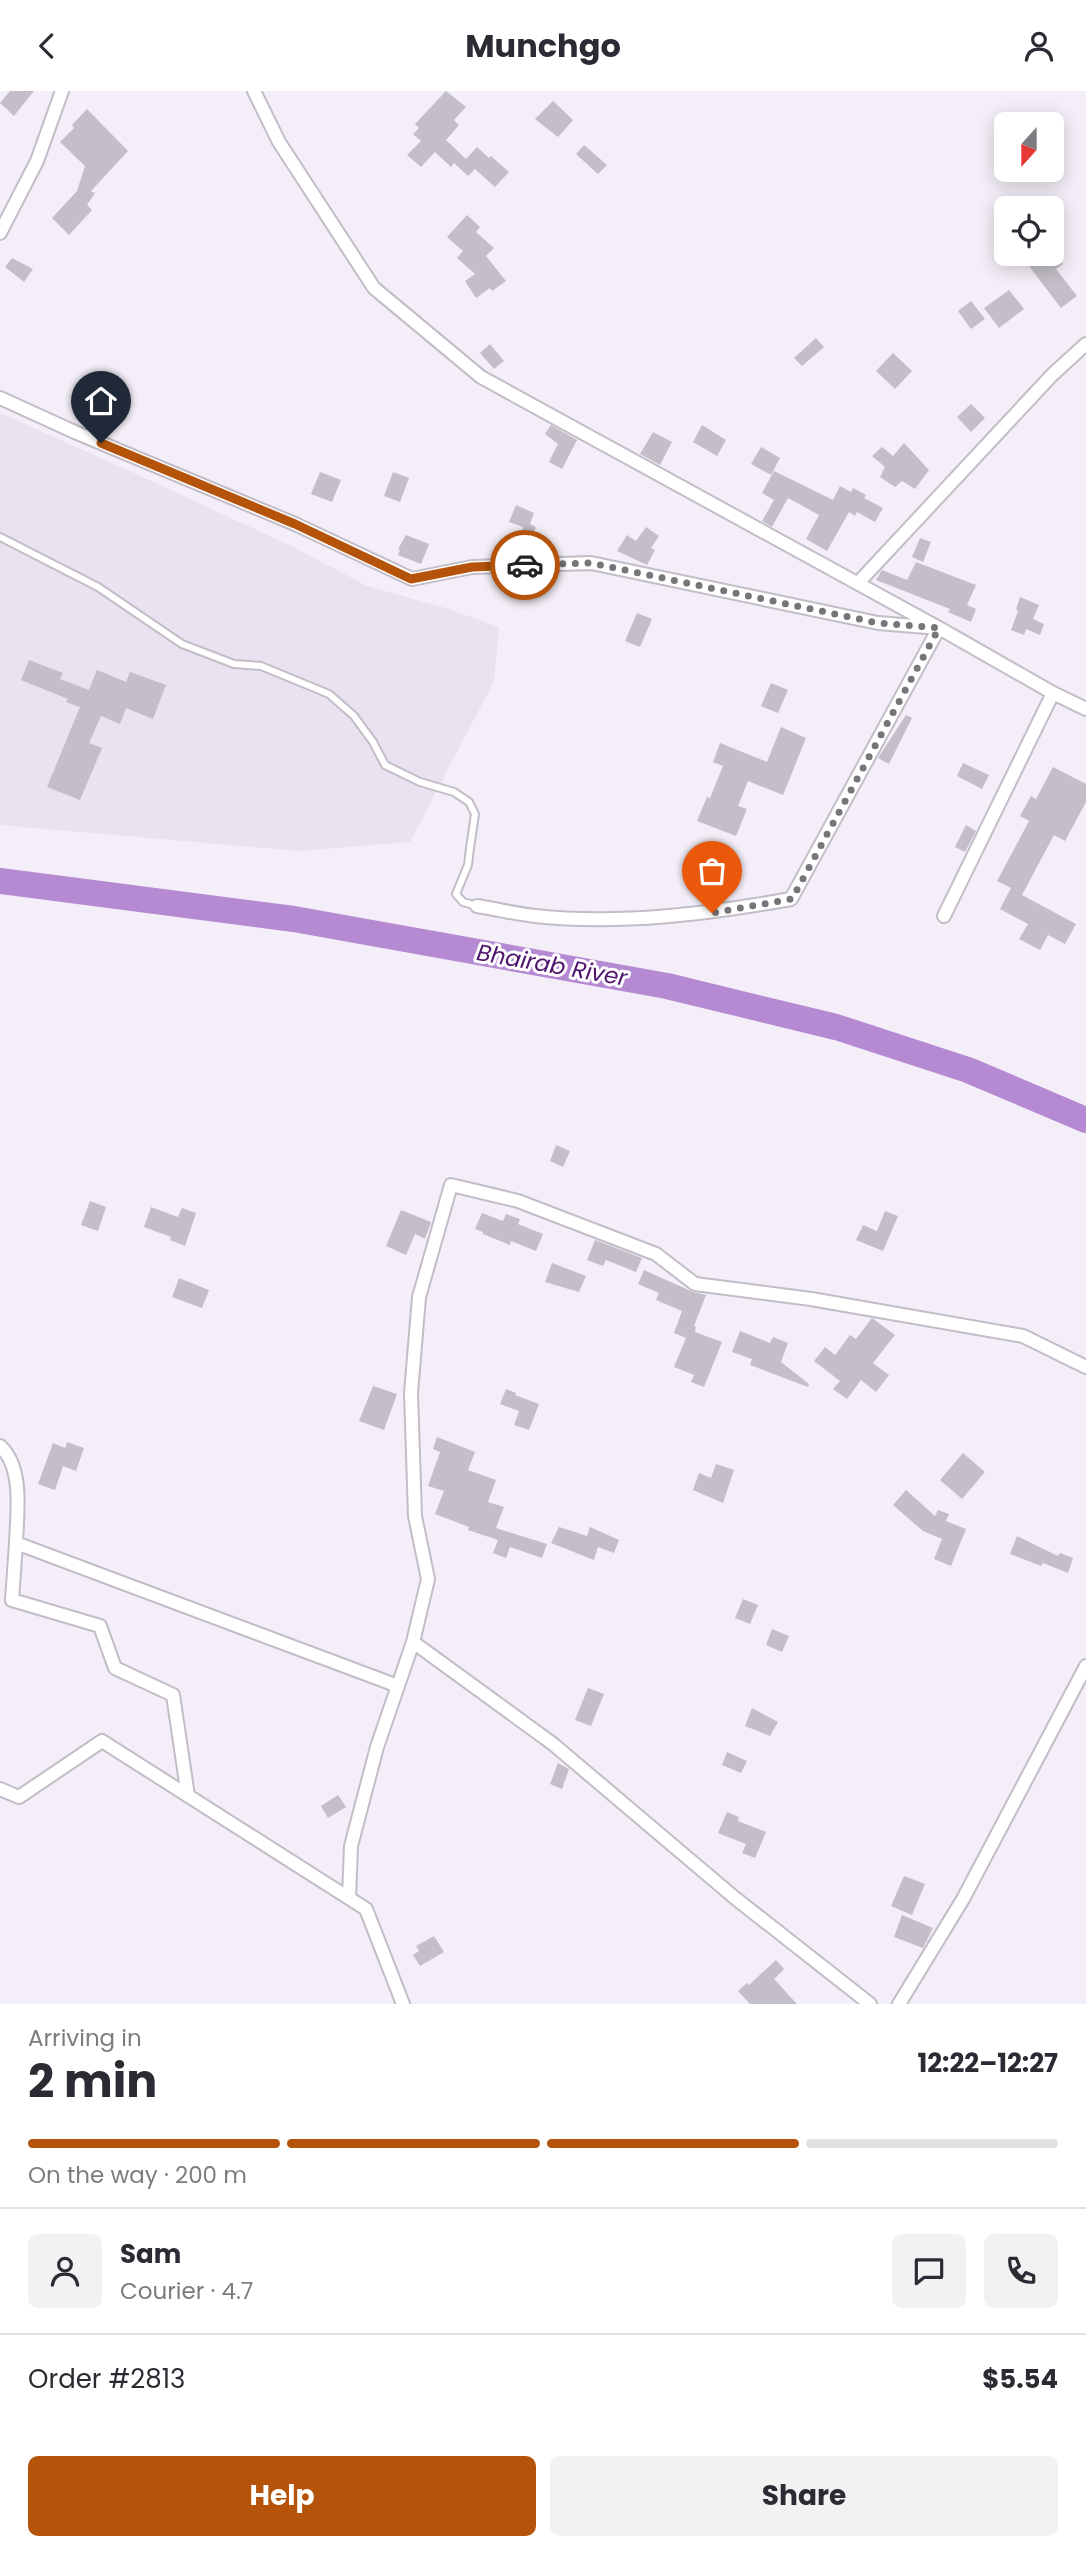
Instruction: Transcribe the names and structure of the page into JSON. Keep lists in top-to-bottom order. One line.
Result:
{"water":["Bhairab River"],"north":"bottom","page":{"header":"Munchgo","heading":["2 min","Arriving in","12:22–12:27"],"panel":["Sam","Courier · 4.7","Order #2813","$5.54"],"bar":"On the way · 200 m","buttons":["Help","Share"]}}
